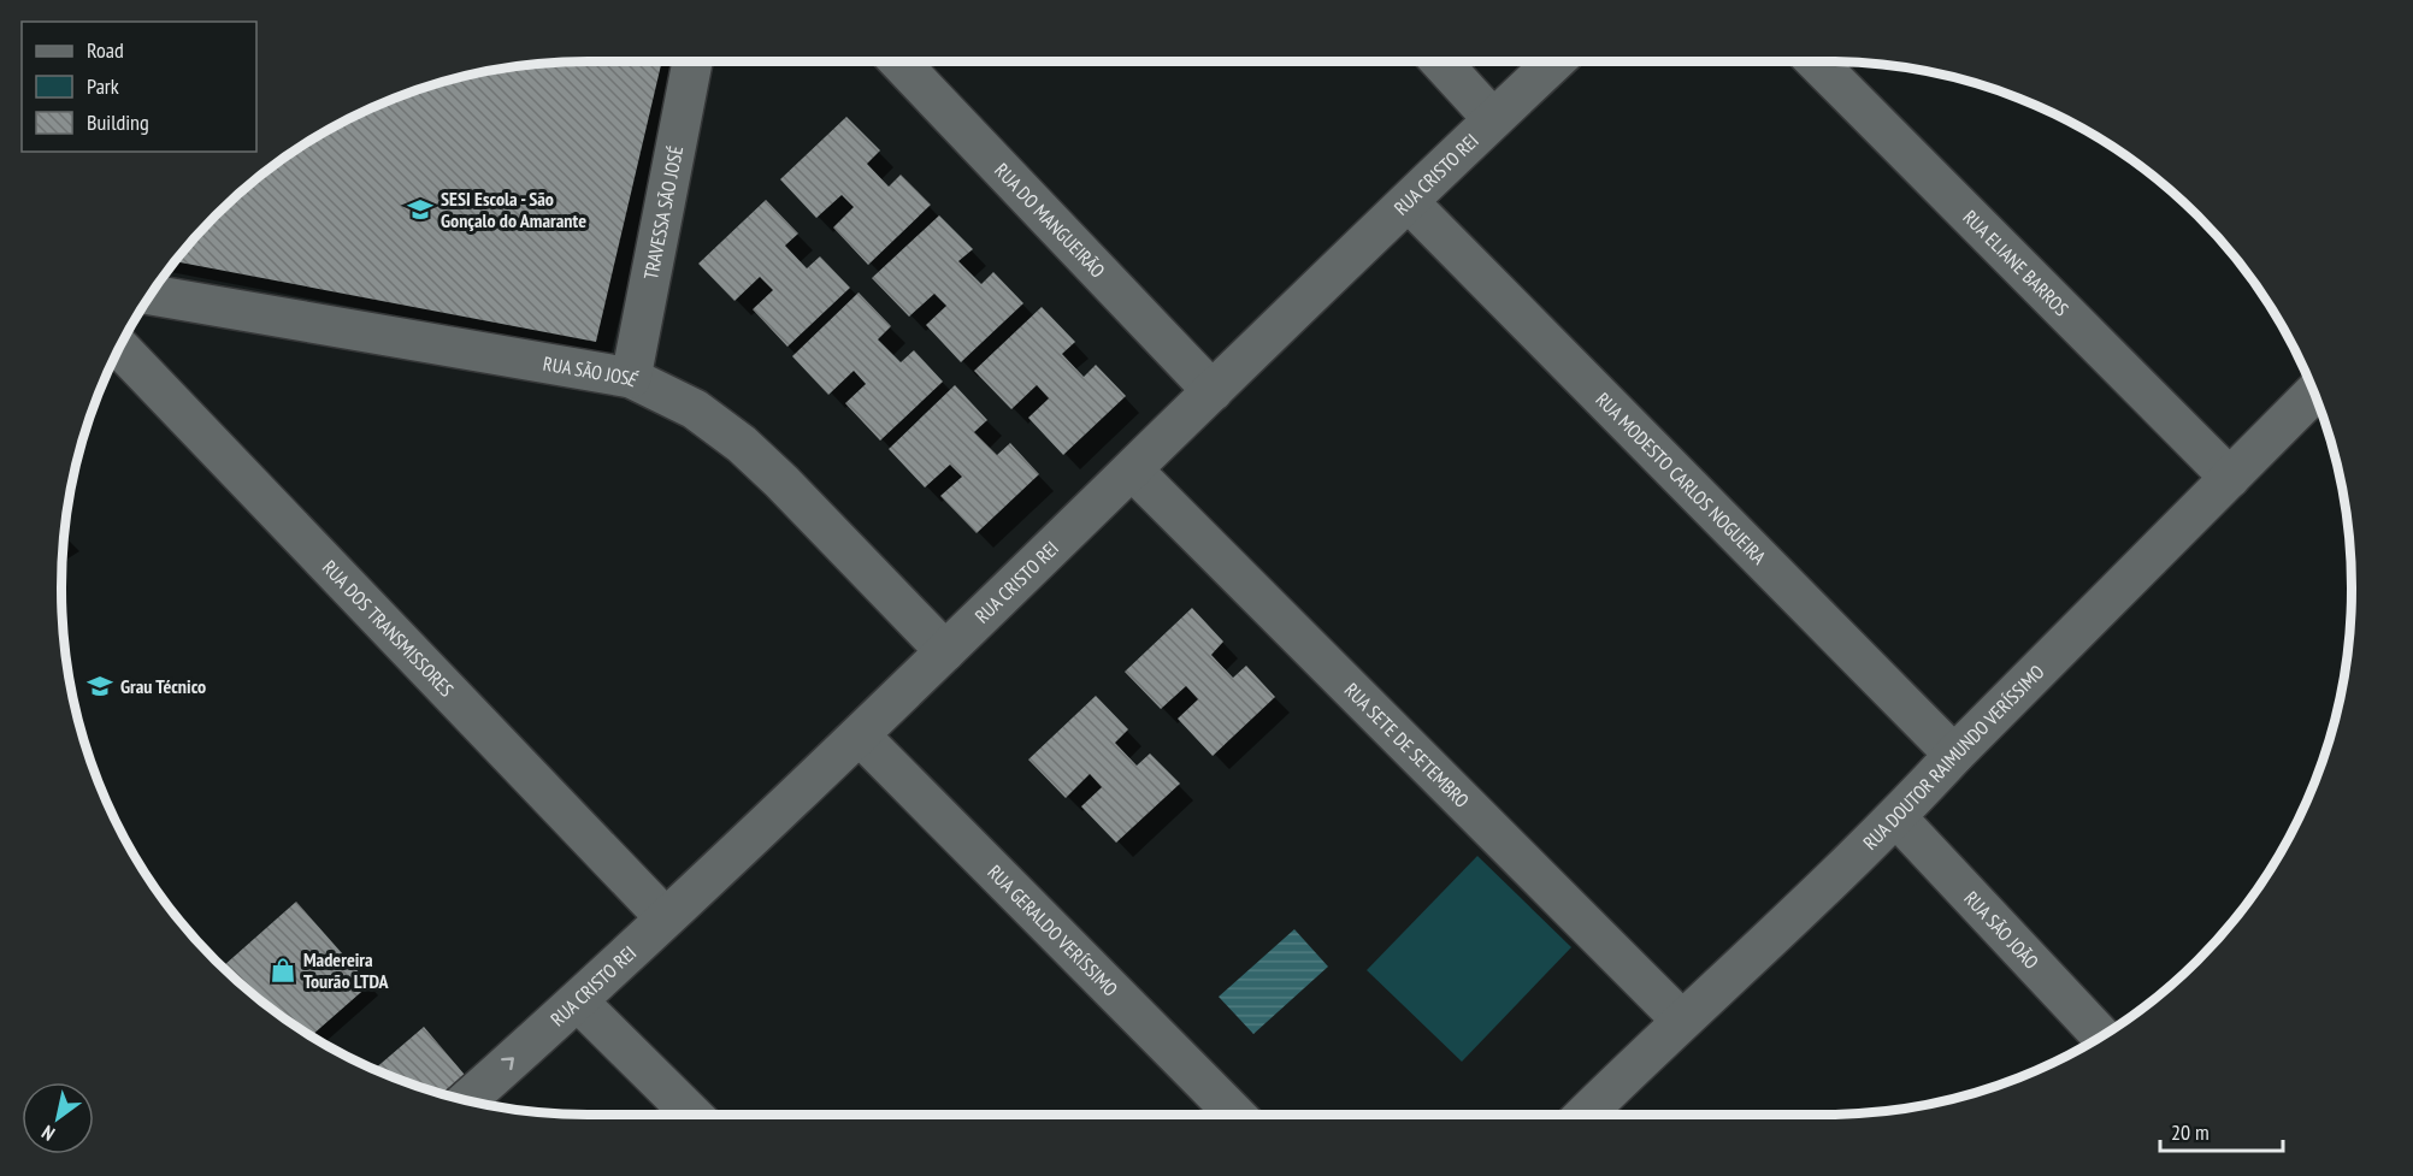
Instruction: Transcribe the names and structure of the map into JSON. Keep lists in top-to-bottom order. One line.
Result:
{"streets":{"street":["RUA CRISTO REI","TRAVESSA SÃO JOSÉ","RUA DO MANGUEIRÃO","RUA ELIANE BARROS","RUA SÃO JOSÉ","RUA MODESTO CARLOS NOGUEIRA","RUA DOS TRANSMISSORES","RUA SETE DE SETEMBRO","RUA DOUTOR RAIMUNDO VERÍSSIMO","RUA SÃO JOÃO","RUA GERALDO VERÍSSIMO"]},"crossings":[["RUA CRISTO REI","RUA DO MANGUEIRÃO"],["RUA CRISTO REI","RUA SÃO JOSÉ"],["RUA CRISTO REI","RUA MODESTO CARLOS NOGUEIRA"],["RUA CRISTO REI","RUA DOS TRANSMISSORES"],["RUA CRISTO REI","RUA SETE DE SETEMBRO"],["RUA CRISTO REI","RUA GERALDO VERÍSSIMO"],["TRAVESSA SÃO JOSÉ","RUA SÃO JOSÉ"],["RUA ELIANE BARROS","RUA DOUTOR RAIMUNDO VERÍSSIMO"],["RUA MODESTO CARLOS NOGUEIRA","RUA DOUTOR RAIMUNDO VERÍSSIMO"],["RUA SETE DE SETEMBRO","RUA DOUTOR RAIMUNDO VERÍSSIMO"],["RUA DOUTOR RAIMUNDO VERÍSSIMO","RUA SÃO JOÃO"]],"places":{"school or university":["SESI Escola - São Gonçalo do Amarante","Grau Técnico"],"shop":["Madereira Tourão LTDA"]},"legend":["Road","Park","Building"],"scale_bar":"20 m","north":"bottom left"}
